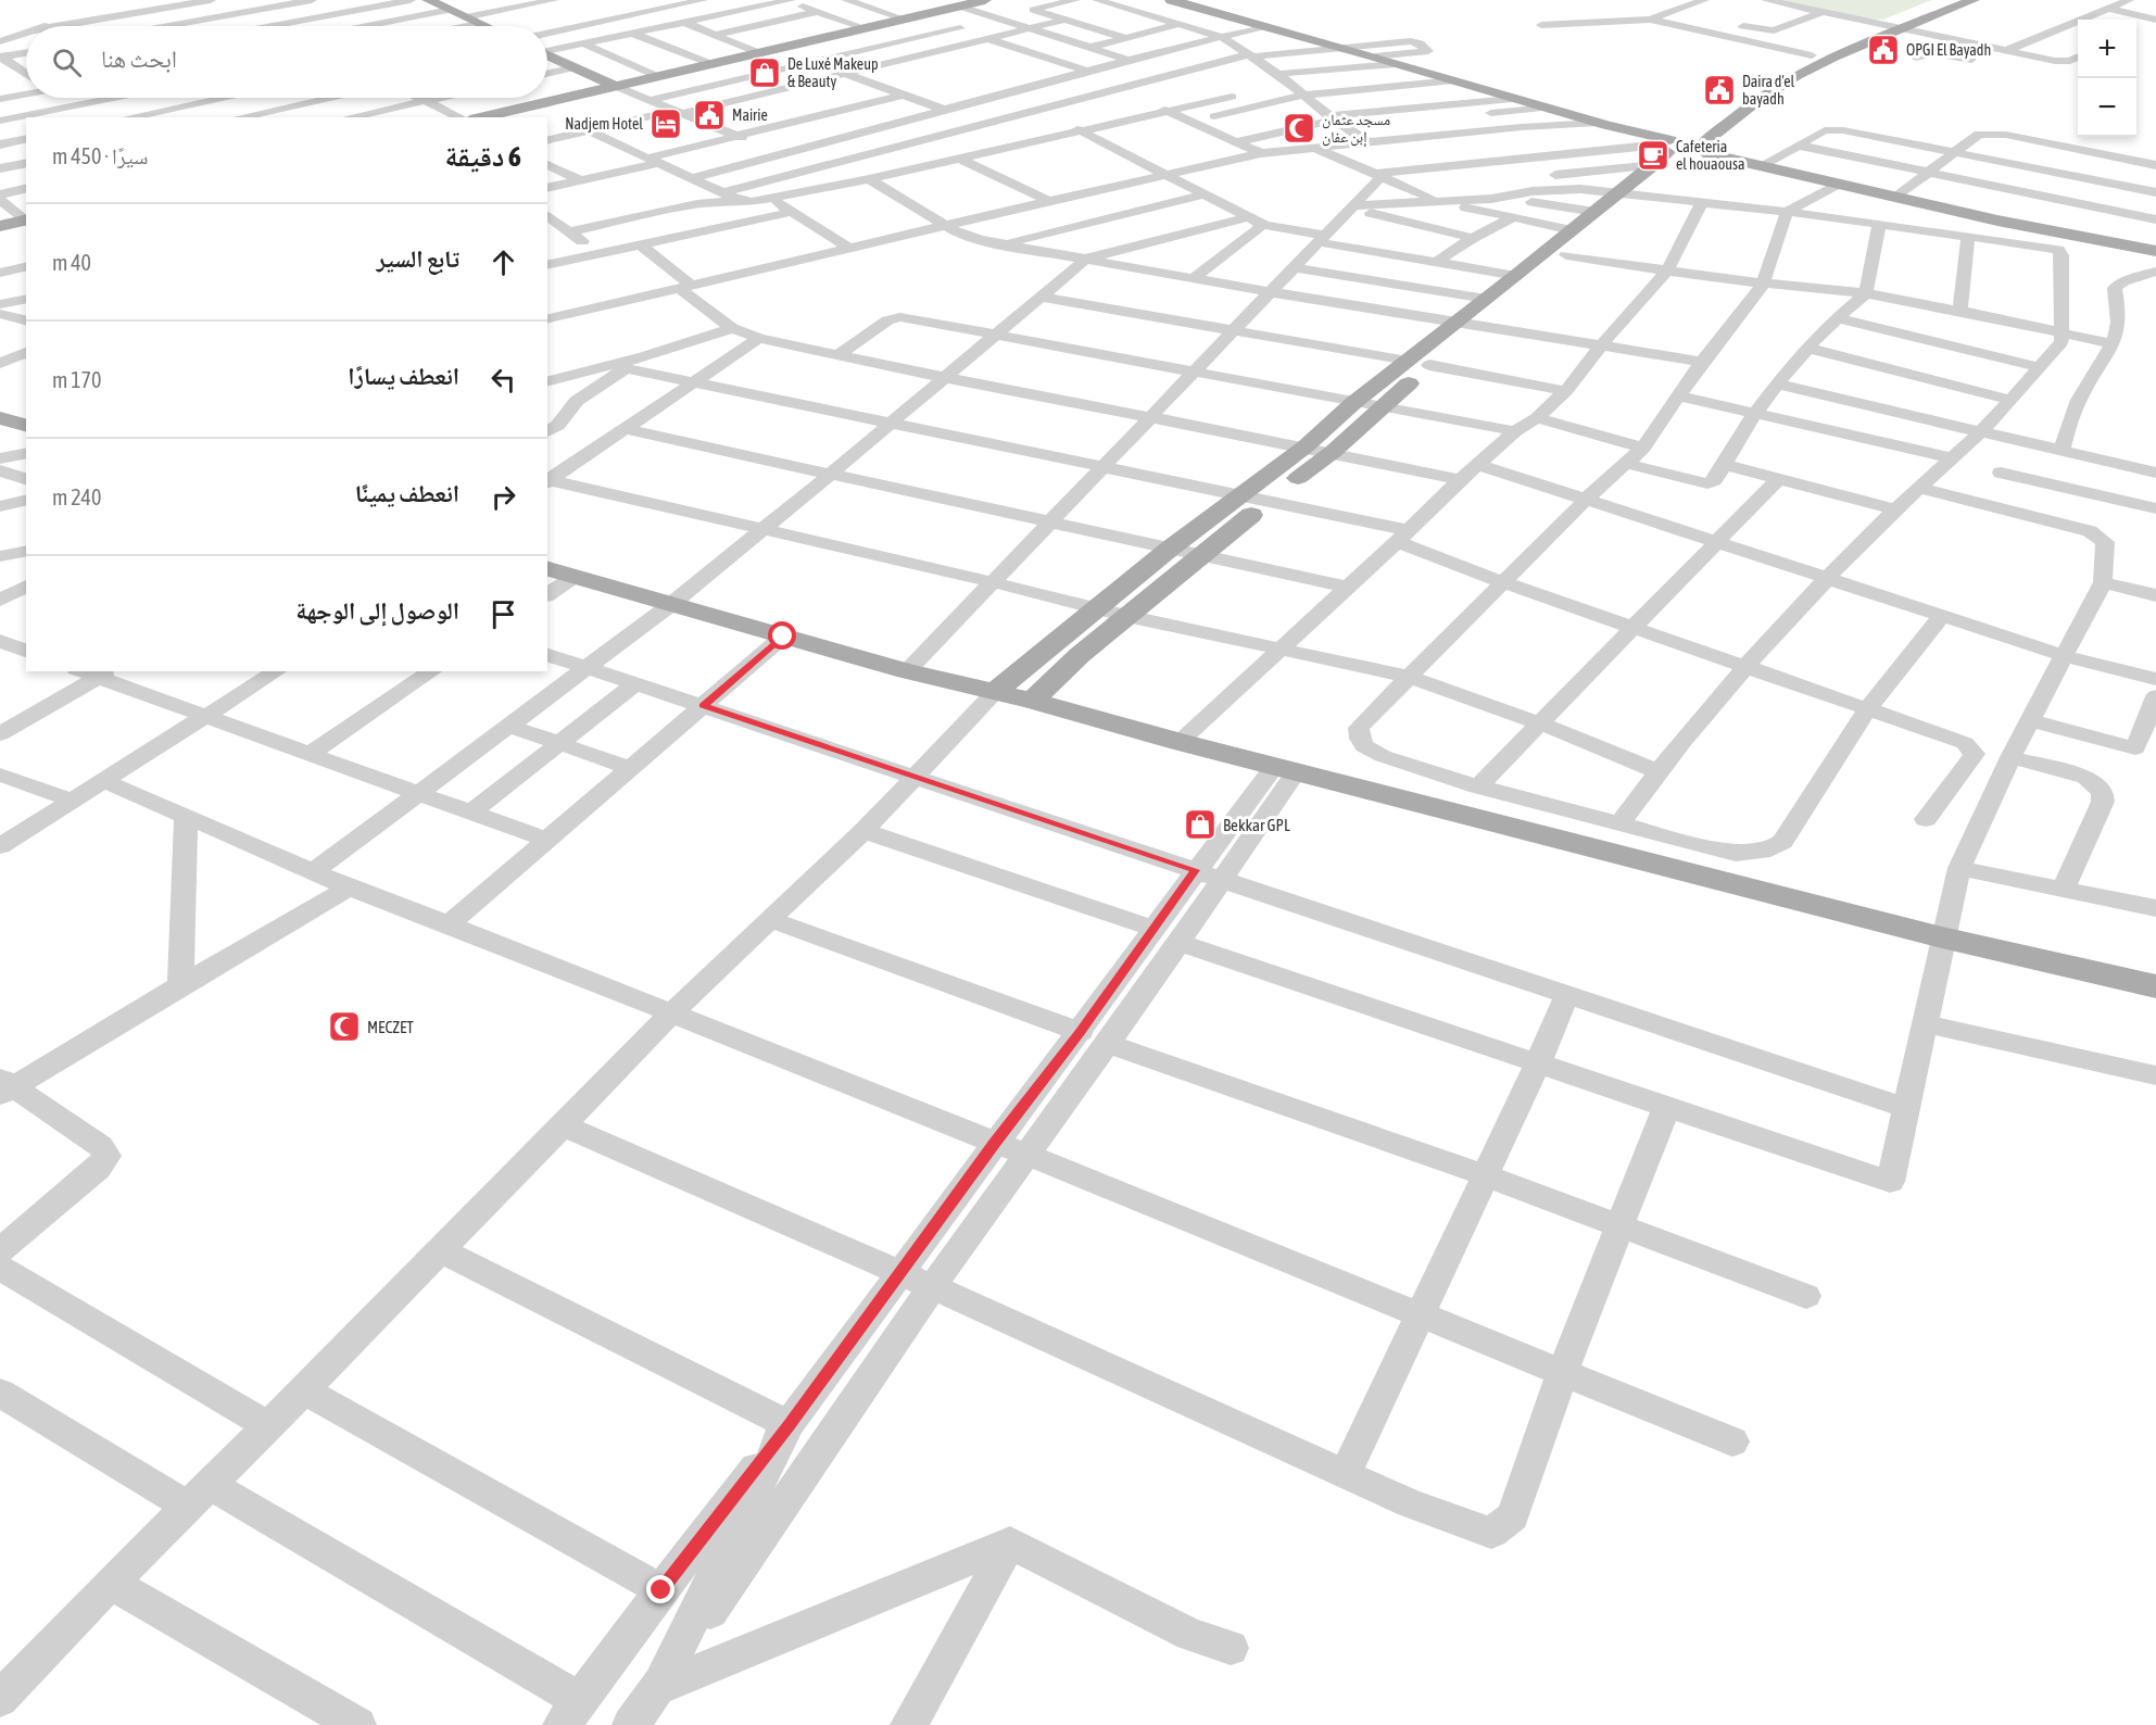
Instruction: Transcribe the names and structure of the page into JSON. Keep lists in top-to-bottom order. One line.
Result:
{"places":{"public building":["OPGI El Bayadh","Daira d'el bayadh","Mairie"],"shop":["De Luxé Makeup & Beauty","Bekkar GPL"],"hotel":["Nadjem Hotel"],"mosque":["مسجد عثمان إبن عفان","MECZET"],"cafe":["Cafeteria el houaousa"]},"page":{"map_buttons":["+","−"],"search":"ابحث هنا","heading":["6 دقيقة","سيرًا · 450 m"],"list":[["تابع السير","40 m"],["انعطف يسارًا","170 m"],["انعطف يمينًا","240 m"],"الوصول إلى الوجهة"]}}
